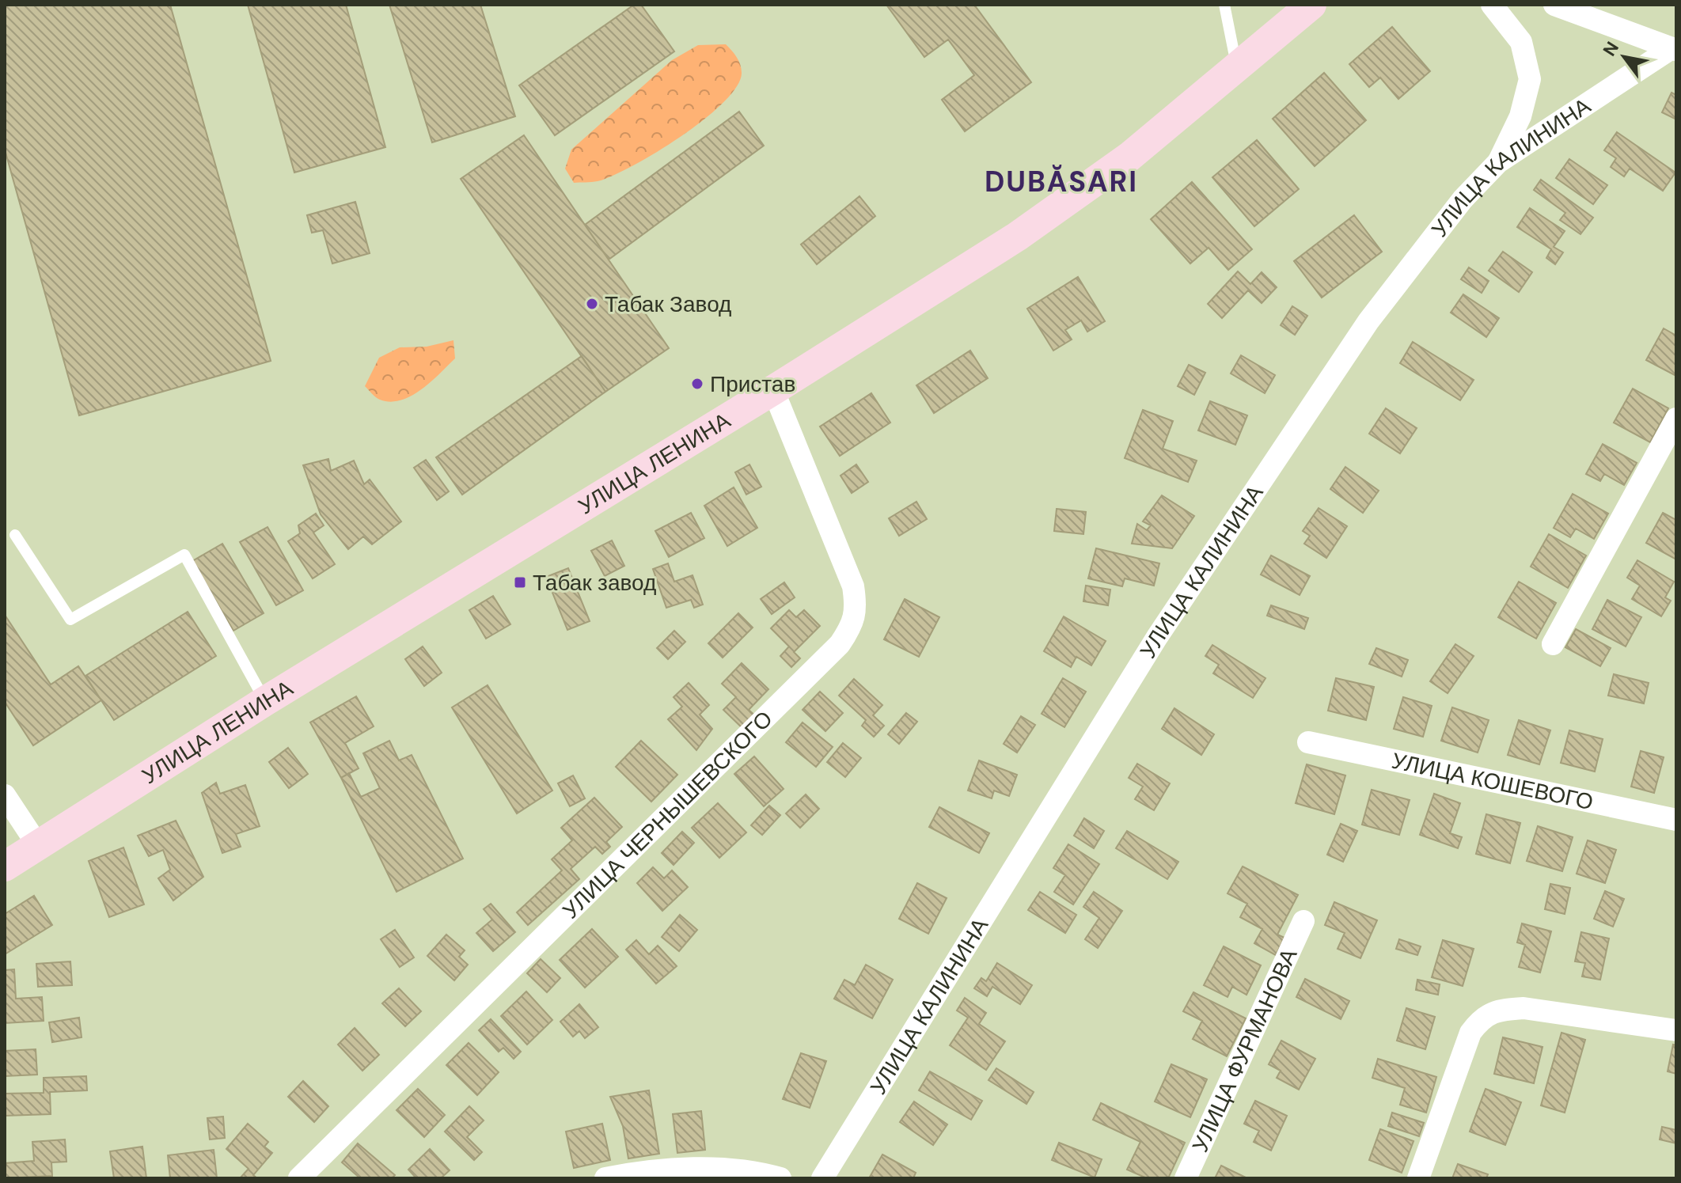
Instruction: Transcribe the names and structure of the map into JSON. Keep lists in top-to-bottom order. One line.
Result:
{"streets":{"street":["УЛИЦА КАЛИНИНА","УЛИЦА ЛЕНИНА","УЛИЦА КОШЕВОГО","УЛИЦА ЧЕРНЫШЕВСКОГО","УЛИЦА ФУРМАНОВА"]},"crossings":[["УЛИЦА ЛЕНИНА","УЛИЦА ЧЕРНЫШЕВСКОГО"]],"districts":["DUBĂSARI"],"places":{"other":["Табак Завод","Пристав"],"transit":["Табак завод"]},"north":"top left"}
